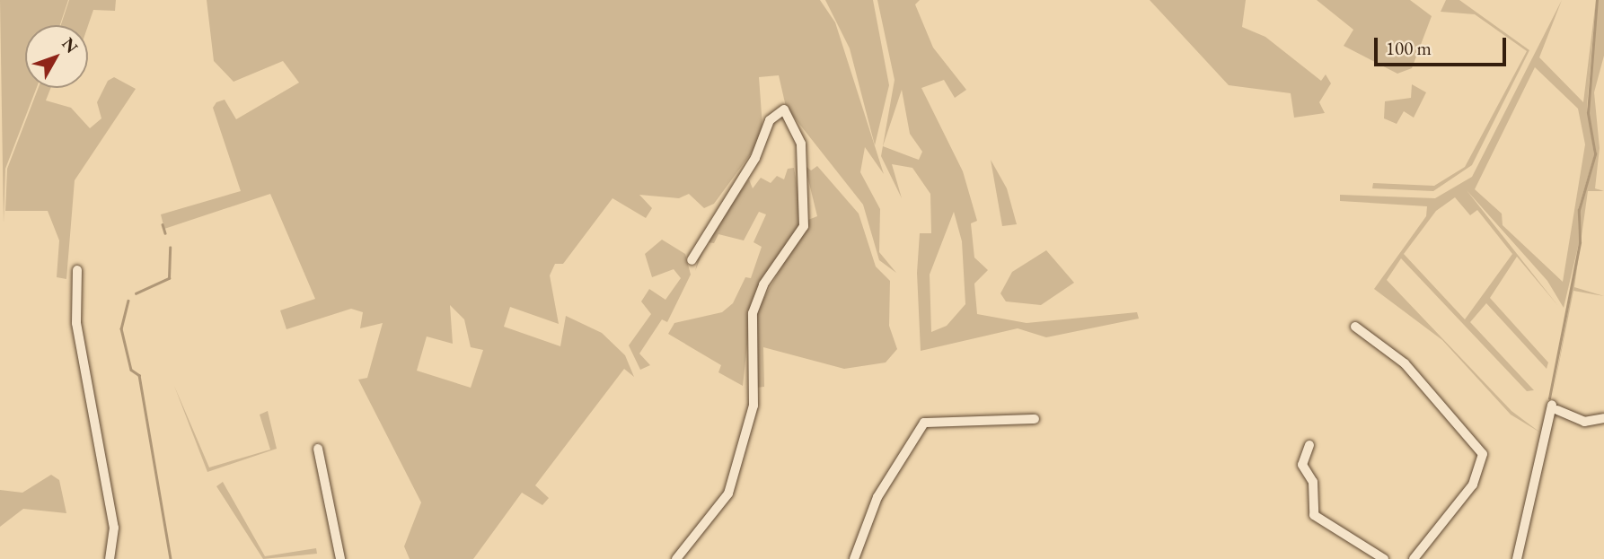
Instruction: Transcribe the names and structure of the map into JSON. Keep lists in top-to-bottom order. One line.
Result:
{"scale_bar":"100 m","north":"top right"}
